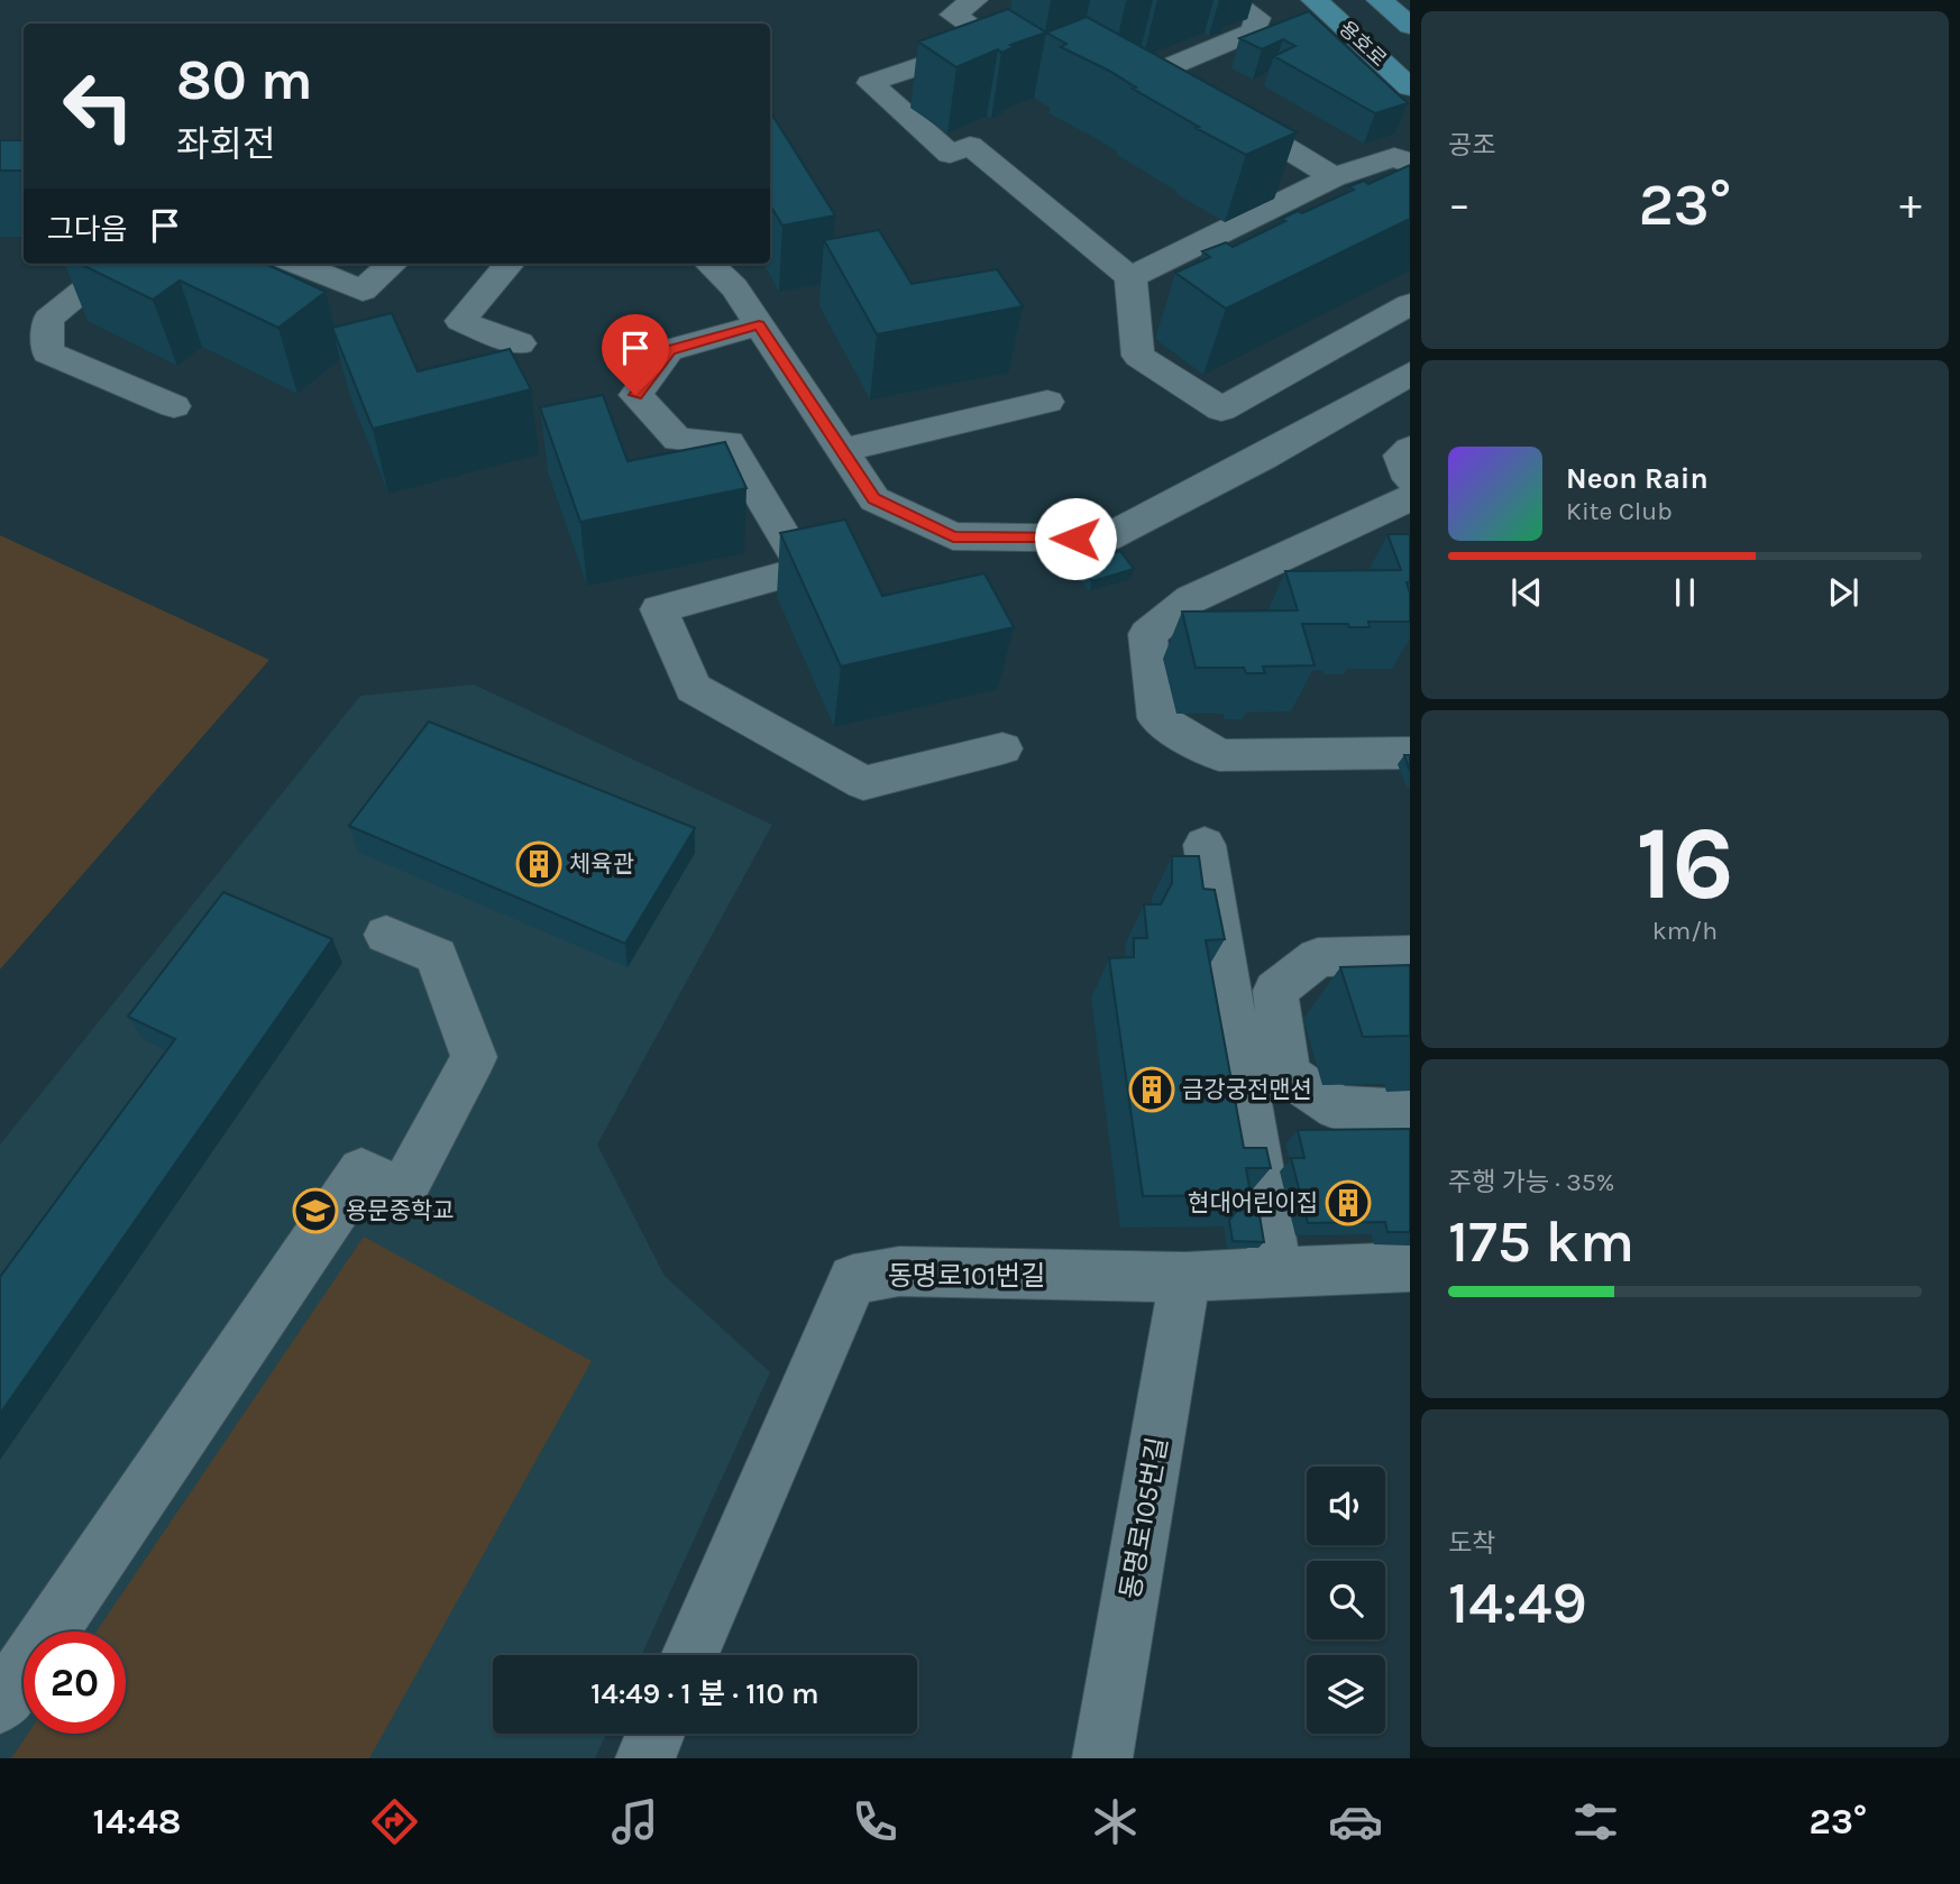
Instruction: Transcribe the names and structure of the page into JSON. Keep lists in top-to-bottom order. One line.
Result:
{"streets":{"main road":["용호로"],"street":["동명로101번길","동명로105번길"]},"crossings":[["동명로101번길","동명로105번길"]],"places":{"building":["체육관","금강궁전맨션","현대어린이집"],"school or university":["용문중학교"]},"page":{"tile":["공조",["16","km/h"],["주행 가능 · 35%","175 km"],["도착","14:49"]],"turn":["80 m","좌회전"],"heat":["−","23°","+"],"then":"그다음","song":["Neon Rain","Kite Club"],"limit":"20","trip":"14:49 · 1 분 · 110 m","tabs":["14:48","23°"]}}
